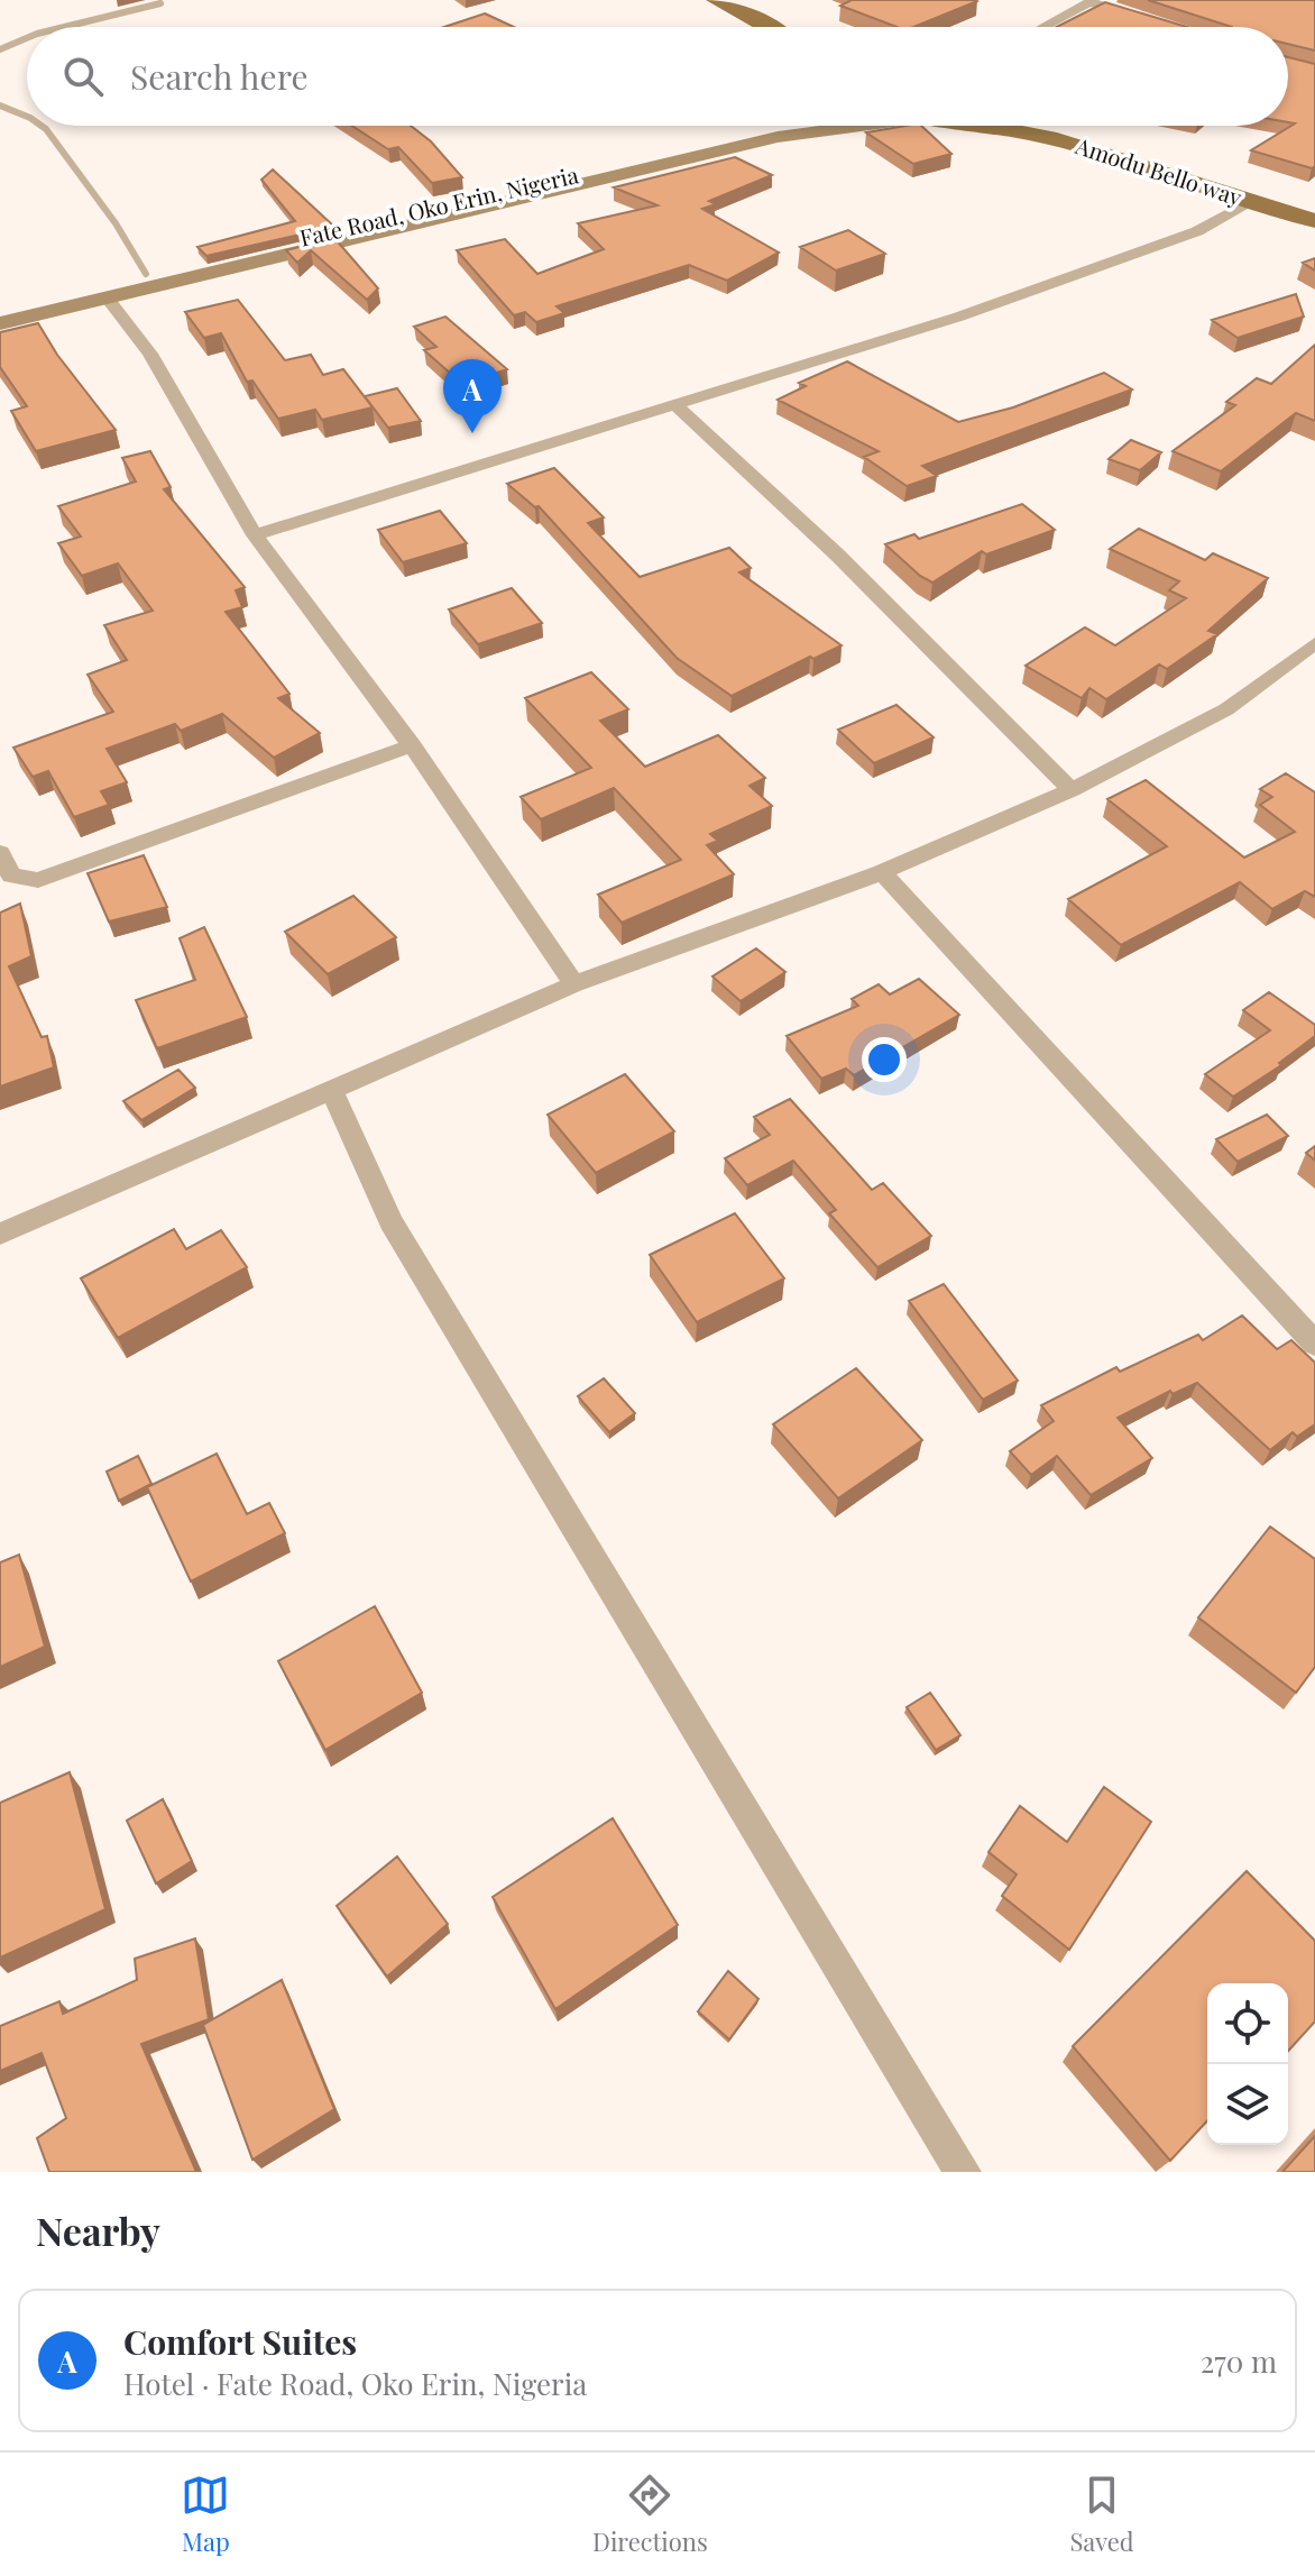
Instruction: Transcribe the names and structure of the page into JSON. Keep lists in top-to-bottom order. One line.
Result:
{"streets":{"main road":["Amodu Bello way"],"street":["Fate Road, Oko Erin, Nigeria"]},"page":{"search":"Search here","pins":"A","heading":"Nearby","list":[{"mark":"A","name":"Comfort Suites","note":"Hotel · Fate Road, Oko Erin, Nigeria","value":"270 m"}],"nav":["Map","Directions","Saved"]}}
